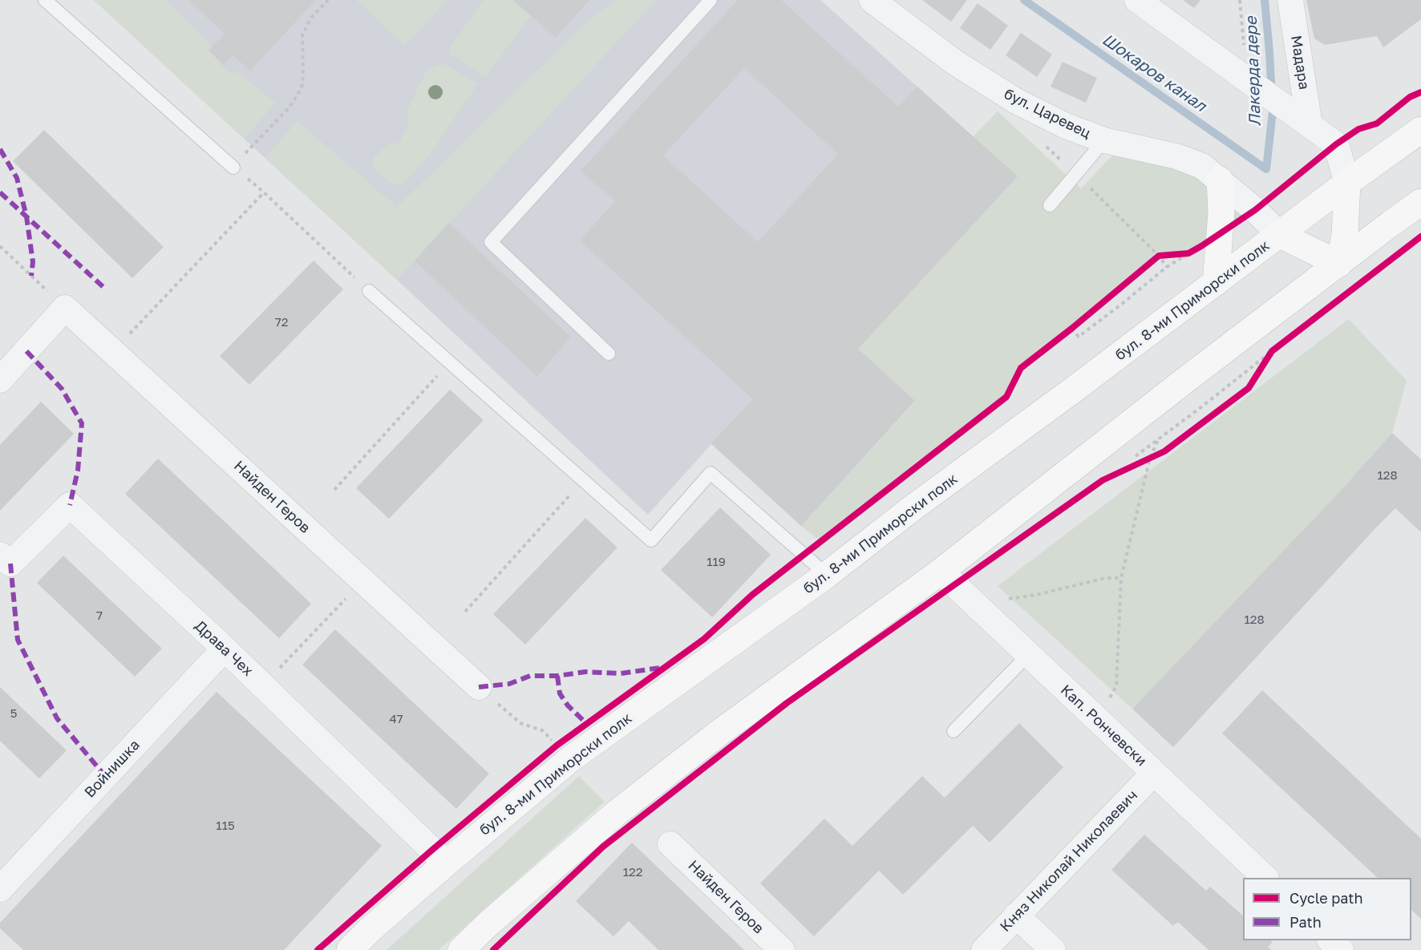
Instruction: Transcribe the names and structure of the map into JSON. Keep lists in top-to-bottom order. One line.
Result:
{"streets":{"main road":["бул. 8-ми Приморски полк"],"street":["Мадара","бул. Царевец","Найден Геров","Драва Чех","Кап. Рончевски","Войнишка","Княз Николай Николаевич"]},"crossings":[["бул. Царевец","бул. 8-ми Приморски полк"],["бул. 8-ми Приморски полк","Драва Чех"],["Драва Чех","Войнишка"],["Кап. Рончевски","Княз Николай Николаевич"]],"water":["Лакерда дере","Шокаров канал"],"house_numbers":["72","128","119","7","128","5","47","115","122"],"legend":["Cycle path","Path"]}
